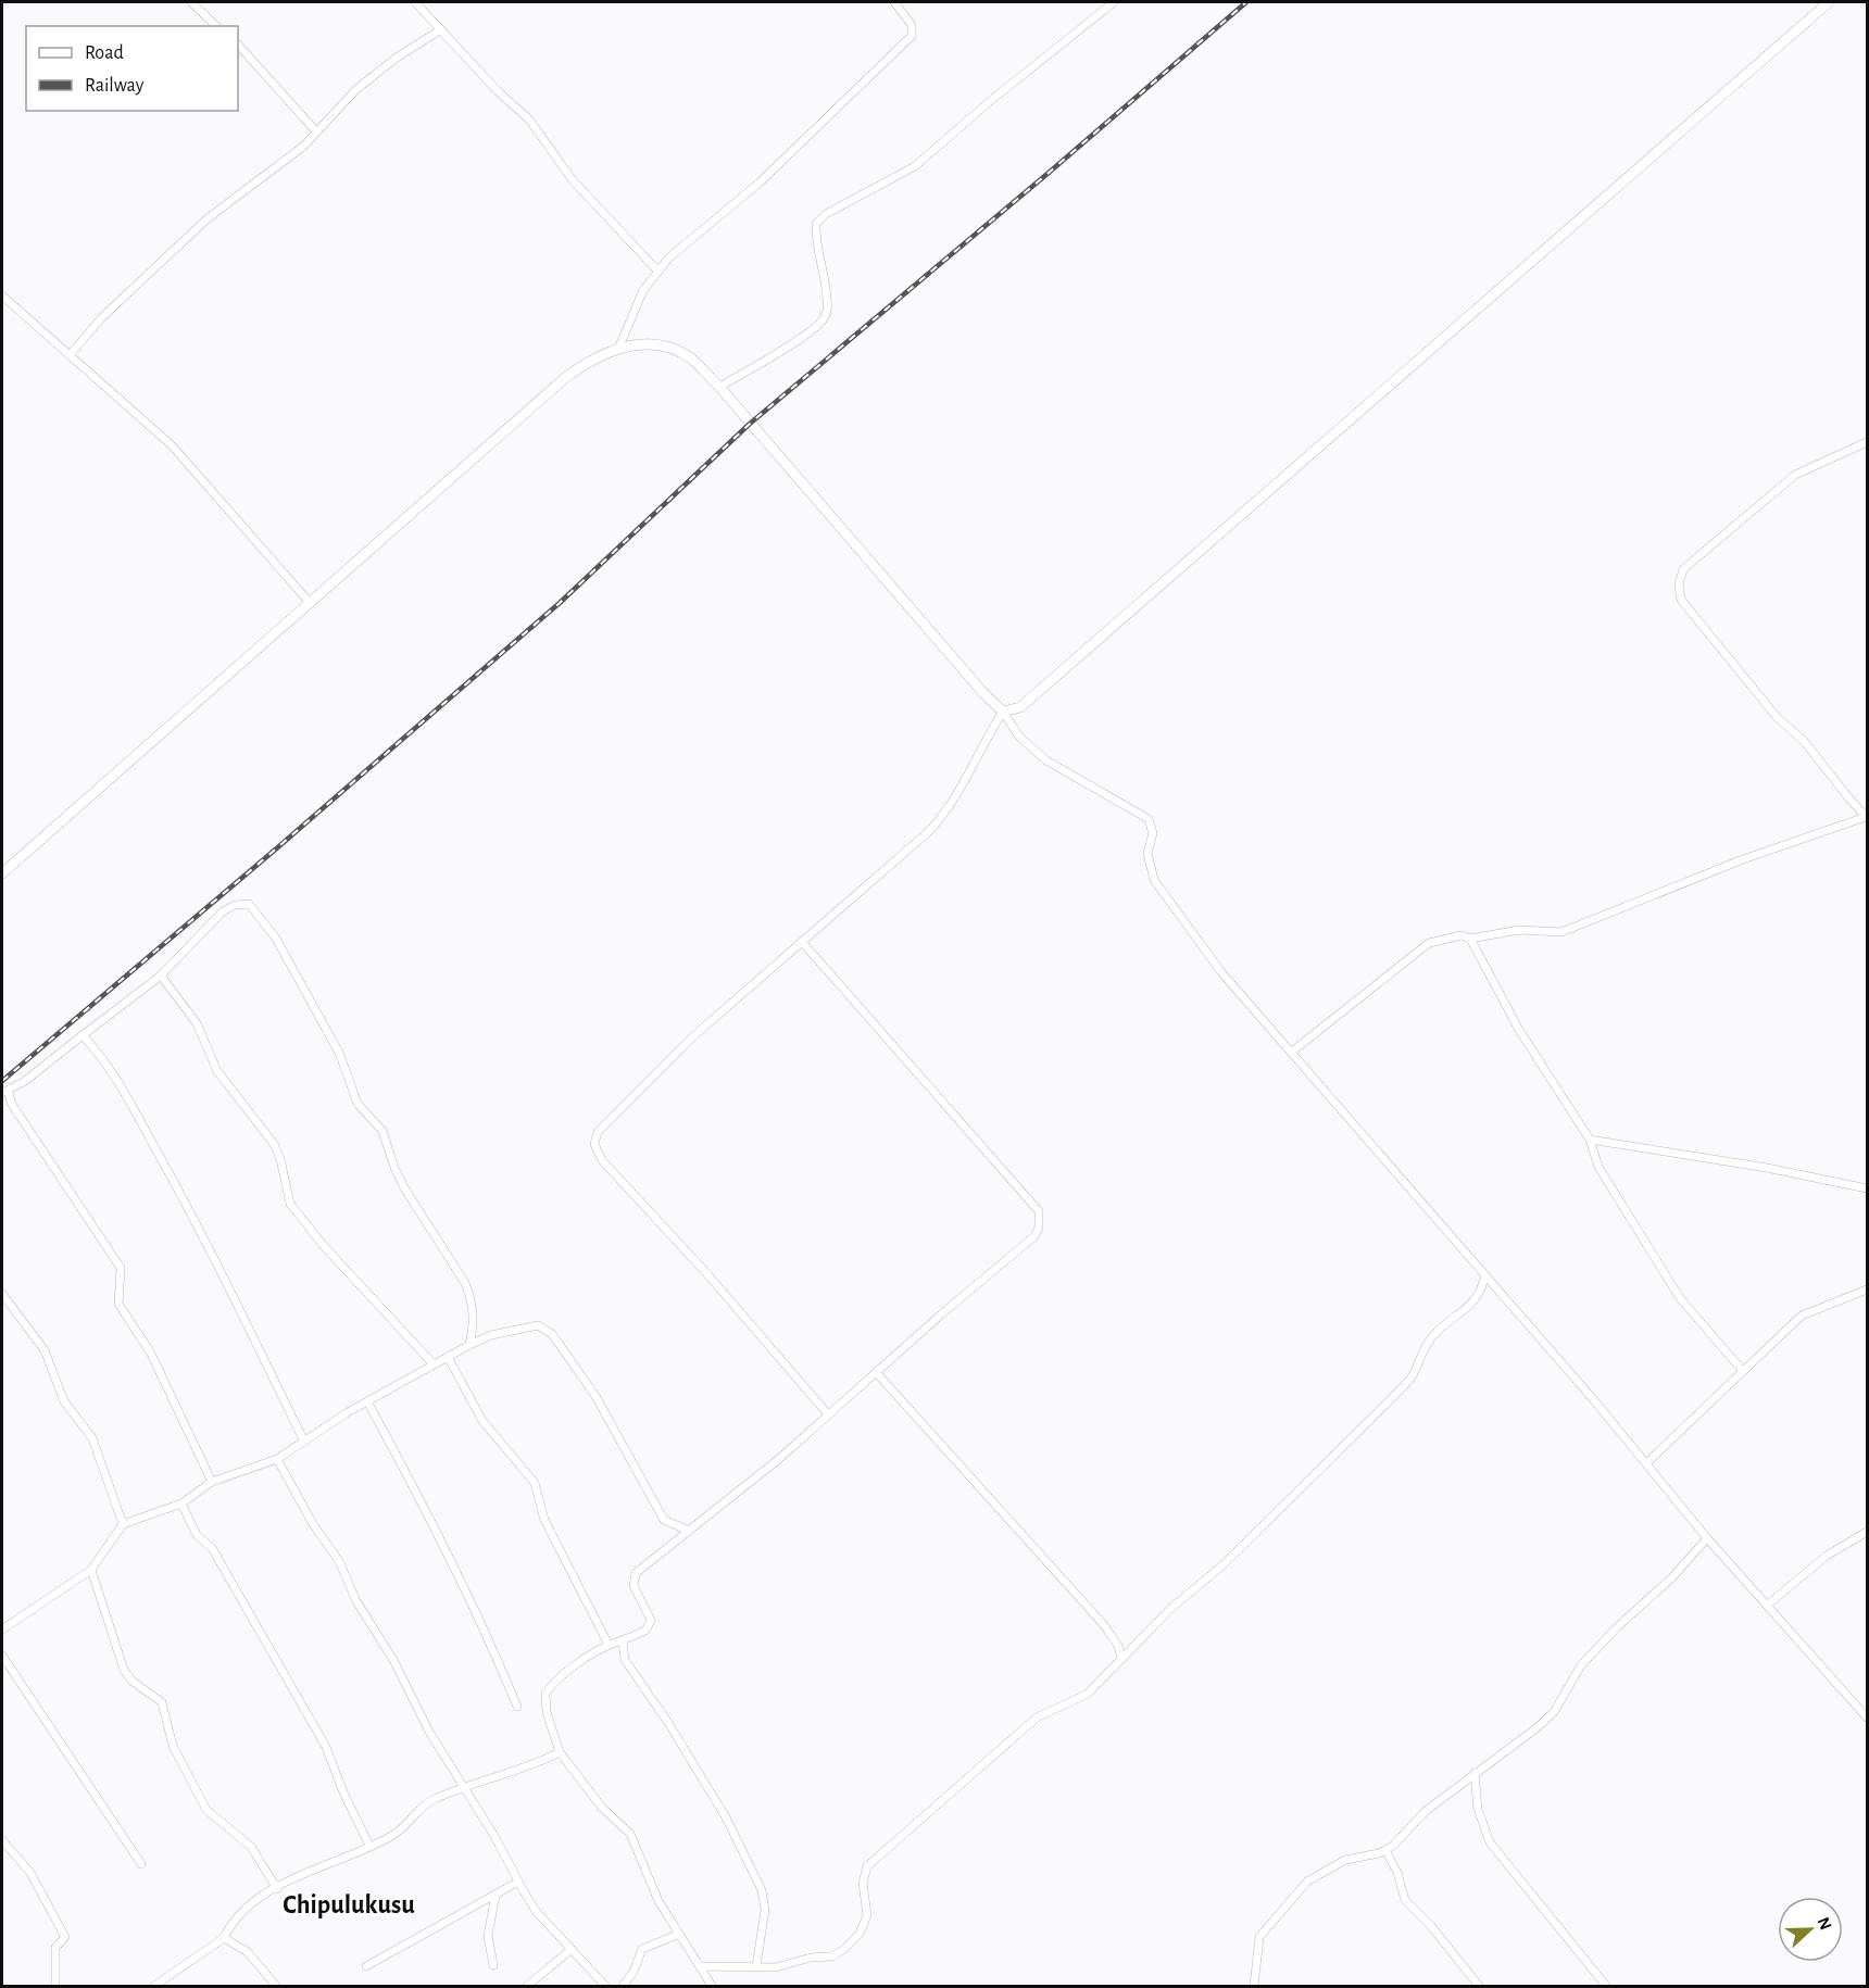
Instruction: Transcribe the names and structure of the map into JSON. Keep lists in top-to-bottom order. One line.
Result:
{"districts":["Chipulukusu"],"legend":["Road","Railway"],"north":"right"}
